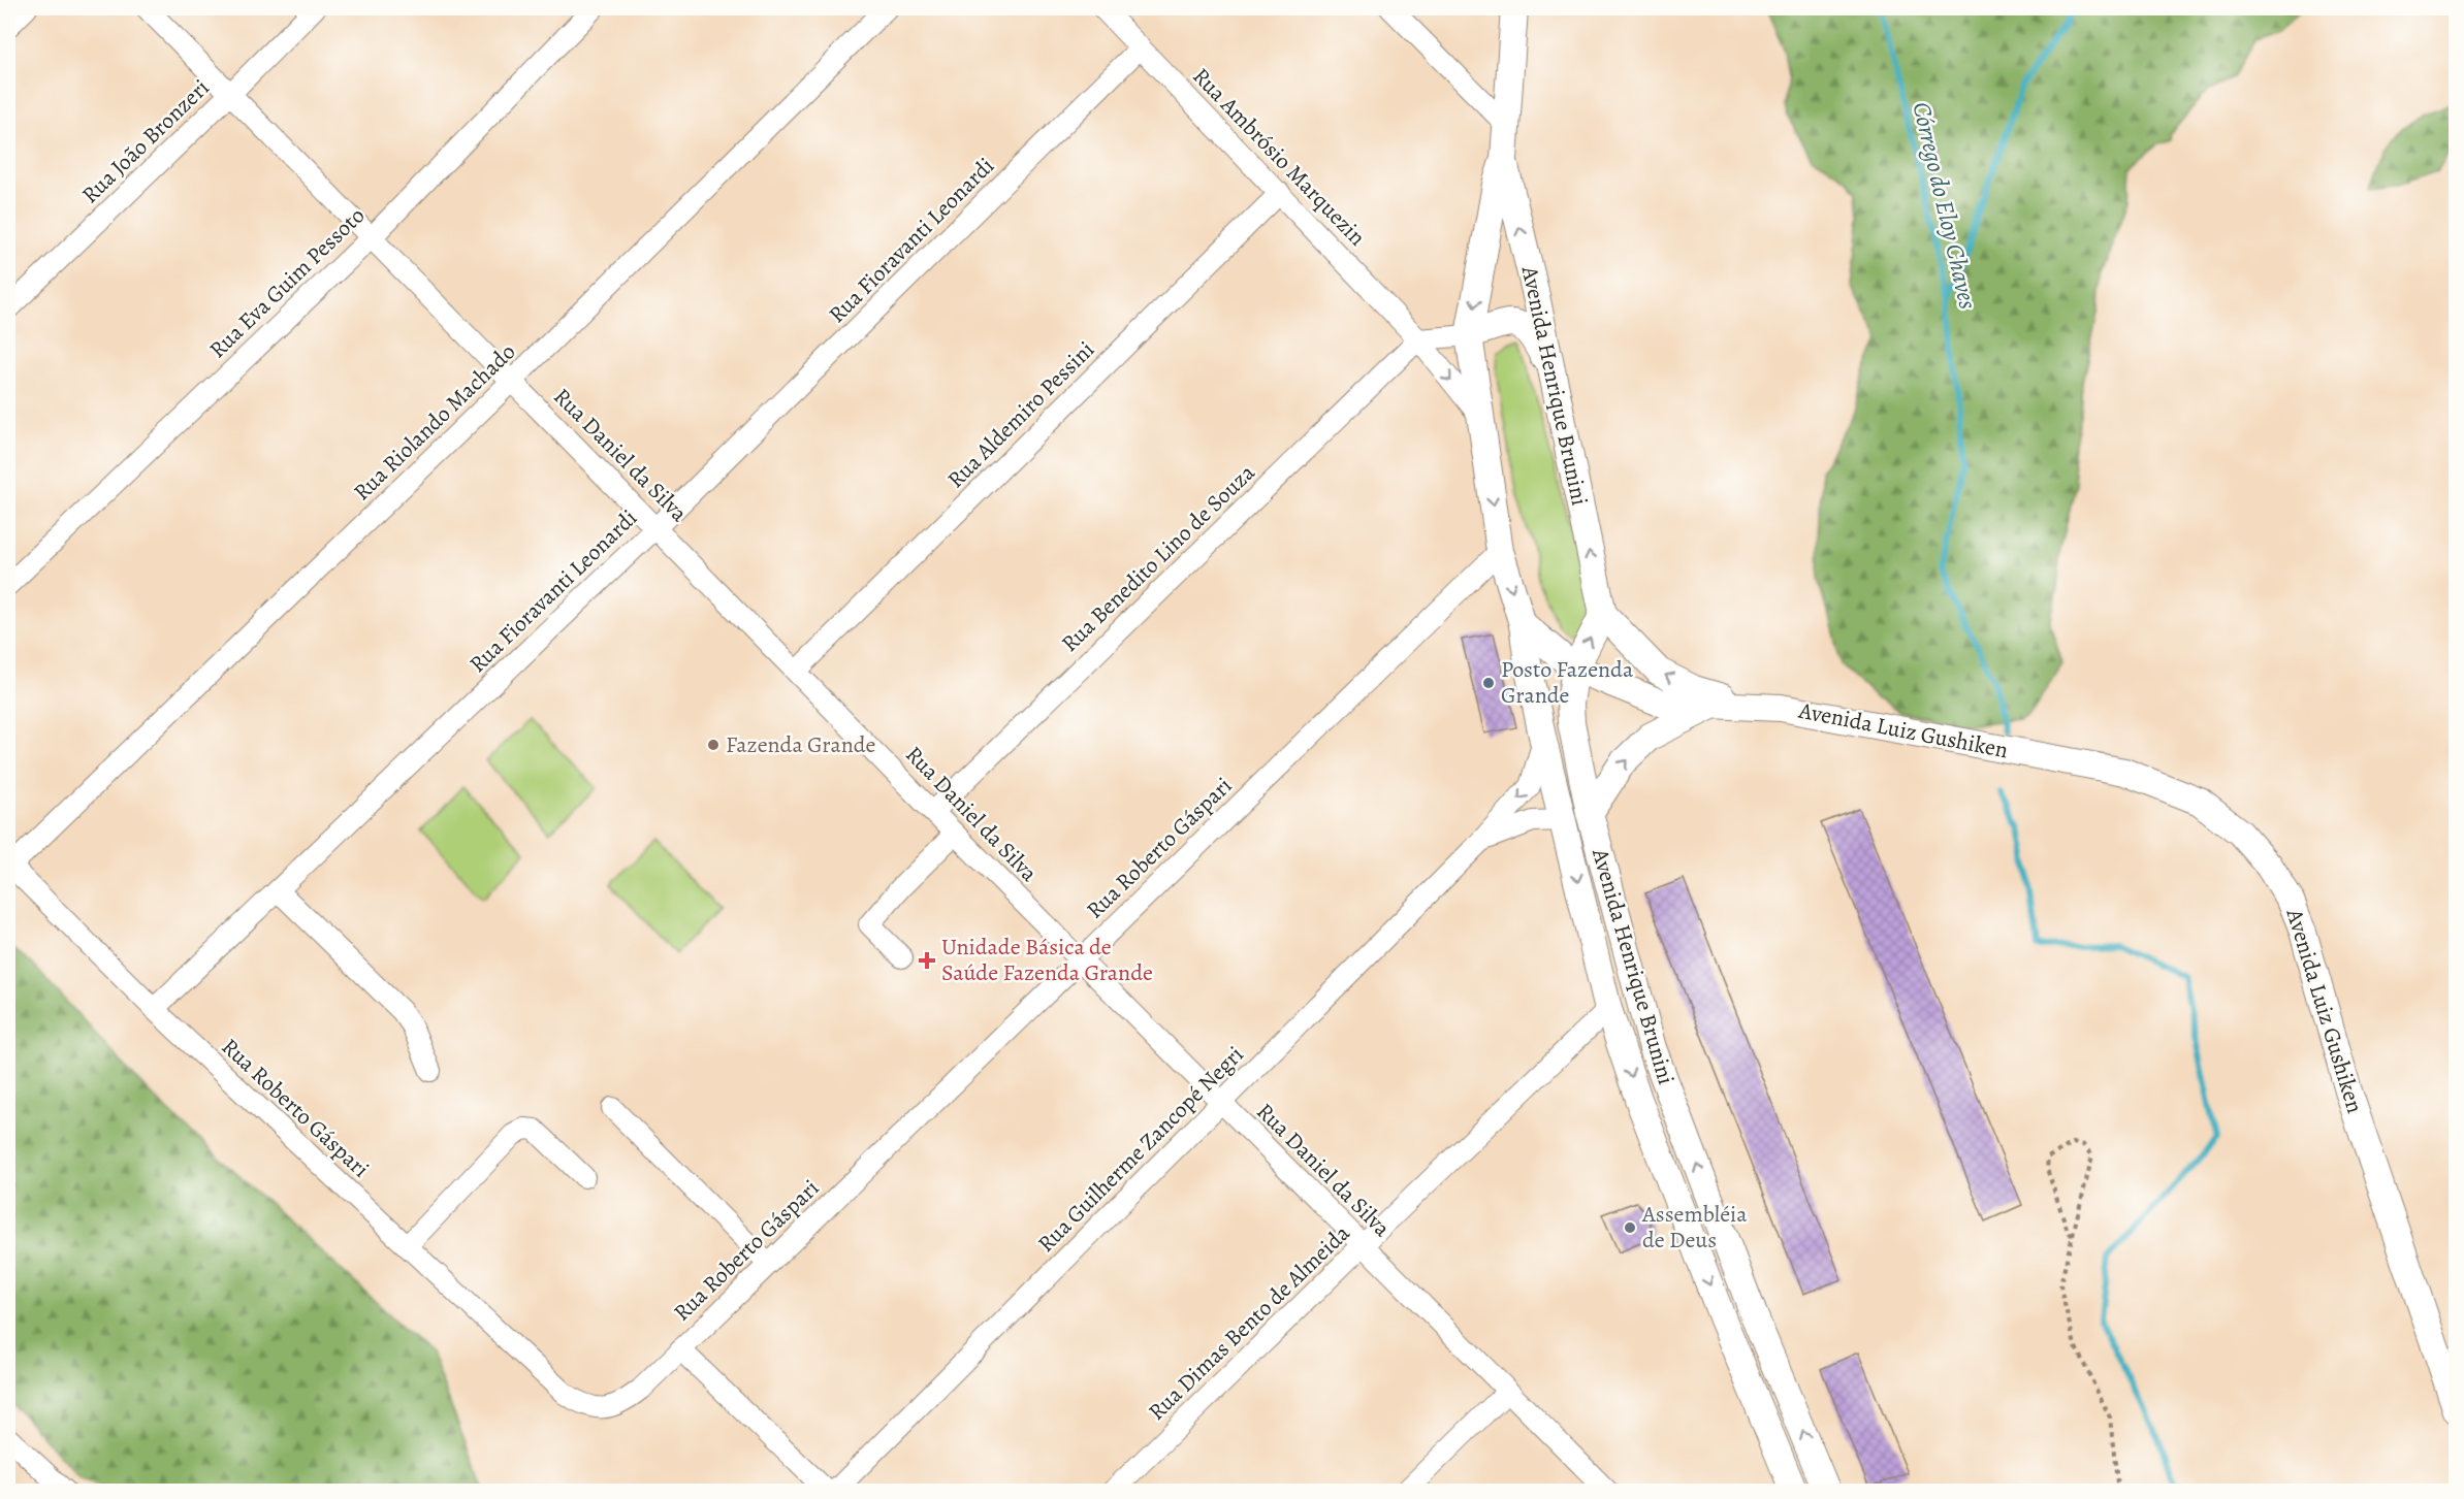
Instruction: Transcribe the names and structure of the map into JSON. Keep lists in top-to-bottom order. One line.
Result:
{"streets":{"main road":["Avenida Henrique Brunini","Avenida Luiz Gushiken"],"street":["Rua João Bronzeri","Rua Ambrósio Marquezin","Rua Fioravanti Leonardi","Rua Eva Guim Pessoto","Rua Aldemiro Pessini","Rua Riolando Machado","Rua Daniel da Silva","Rua Benedito Lino de Souza","Rua Roberto Gáspari","Rua Guilherme Zancopé Negri","Rua Dimas Bento de Almeida"]},"crossings":[["Rua João Bronzeri","Rua Daniel da Silva"],["Rua Ambrósio Marquezin","Rua Fioravanti Leonardi"],["Rua Ambrósio Marquezin","Avenida Henrique Brunini"],["Rua Ambrósio Marquezin","Rua Aldemiro Pessini"],["Rua Ambrósio Marquezin","Rua Benedito Lino de Souza"],["Rua Fioravanti Leonardi","Rua Daniel da Silva"],["Rua Fioravanti Leonardi","Rua Roberto Gáspari"],["Rua Eva Guim Pessoto","Rua Daniel da Silva"],["Avenida Henrique Brunini","Avenida Luiz Gushiken"],["Avenida Henrique Brunini","Rua Roberto Gáspari"],["Avenida Henrique Brunini","Rua Guilherme Zancopé Negri"],["Avenida Henrique Brunini","Rua Dimas Bento de Almeida"],["Rua Aldemiro Pessini","Rua Daniel da Silva"],["Rua Riolando Machado","Rua Daniel da Silva"],["Rua Riolando Machado","Rua Roberto Gáspari"],["Rua Daniel da Silva","Rua Benedito Lino de Souza"],["Rua Daniel da Silva","Rua Roberto Gáspari"],["Rua Daniel da Silva","Rua Guilherme Zancopé Negri"],["Rua Daniel da Silva","Rua Dimas Bento de Almeida"]],"water":["Córrego do Eloy Chaves"],"places":{"other":["Posto Fazenda Grande","Fazenda Grande","Assembléia de Deus"],"health":["Unidade Básica de Saúde Fazenda Grande"]}}
